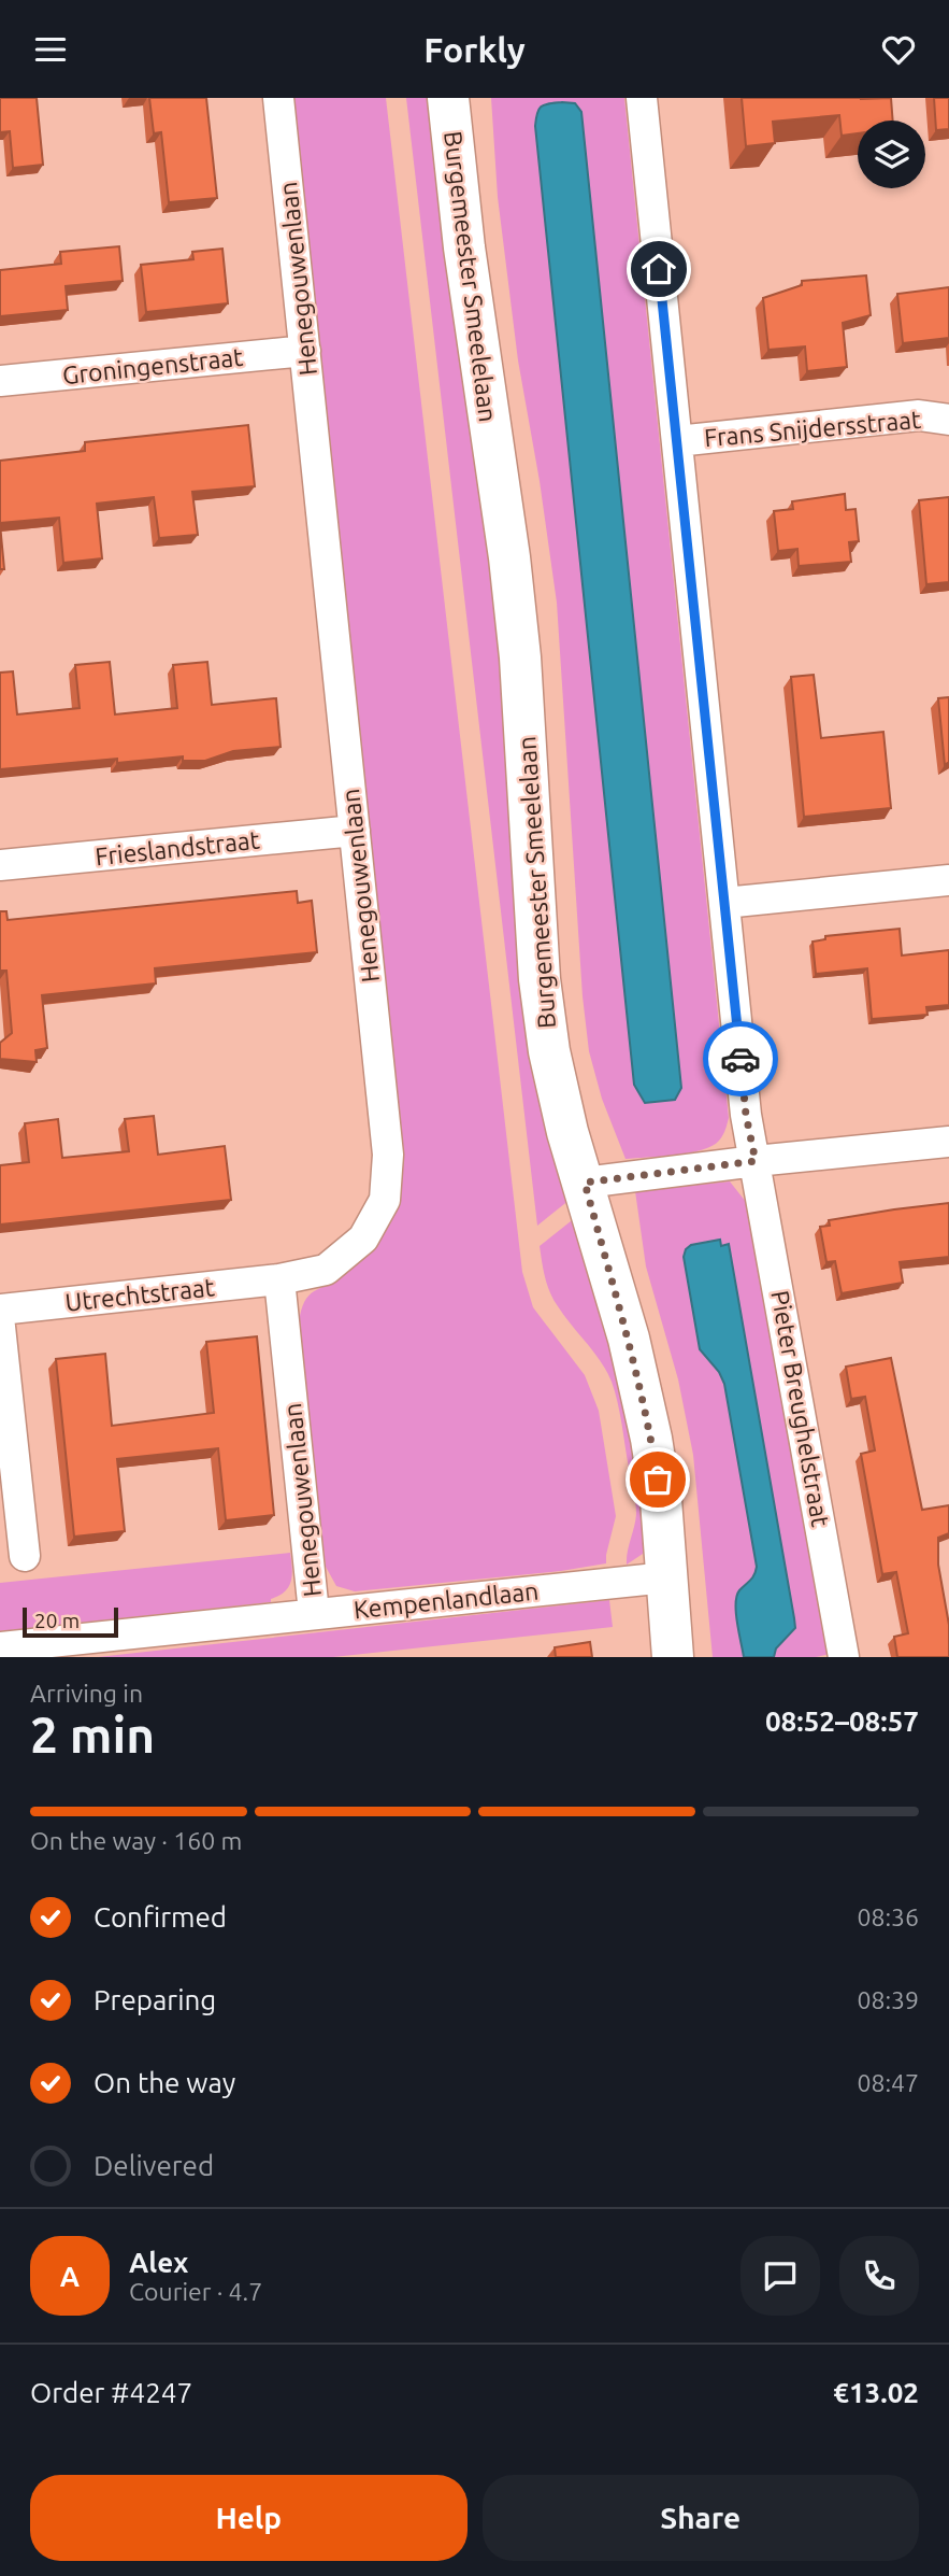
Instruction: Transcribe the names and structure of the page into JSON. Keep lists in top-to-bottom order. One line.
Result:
{"streets":{"street":["Burgemeester Smeelelaan","Henegouwenlaan","Groningenstraat","Frans Snijdersstraat","Frieslandstraat","Utrechtstraat","Pieter Breughelstraat","Kempenlandlaan"]},"crossings":[["Burgemeester Smeelelaan","Kempenlandlaan"],["Henegouwenlaan","Groningenstraat"],["Henegouwenlaan","Frieslandstraat"],["Henegouwenlaan","Utrechtstraat"],["Henegouwenlaan","Kempenlandlaan"],["Frans Snijdersstraat","Pieter Breughelstraat"]],"scale_bar":"20 m","page":{"header":"Forkly","scale":"20 m","heading":["2 min","Arriving in","08:52–08:57"],"panel":["Alex","Courier · 4.7","Order #4247","€13.02"],"bar":"On the way · 160 m","list":[["Confirmed","08:36"],["Preparing","08:39"],["On the way","08:47"],"Delivered"],"round":"A","buttons":["Help","Share"]}}
